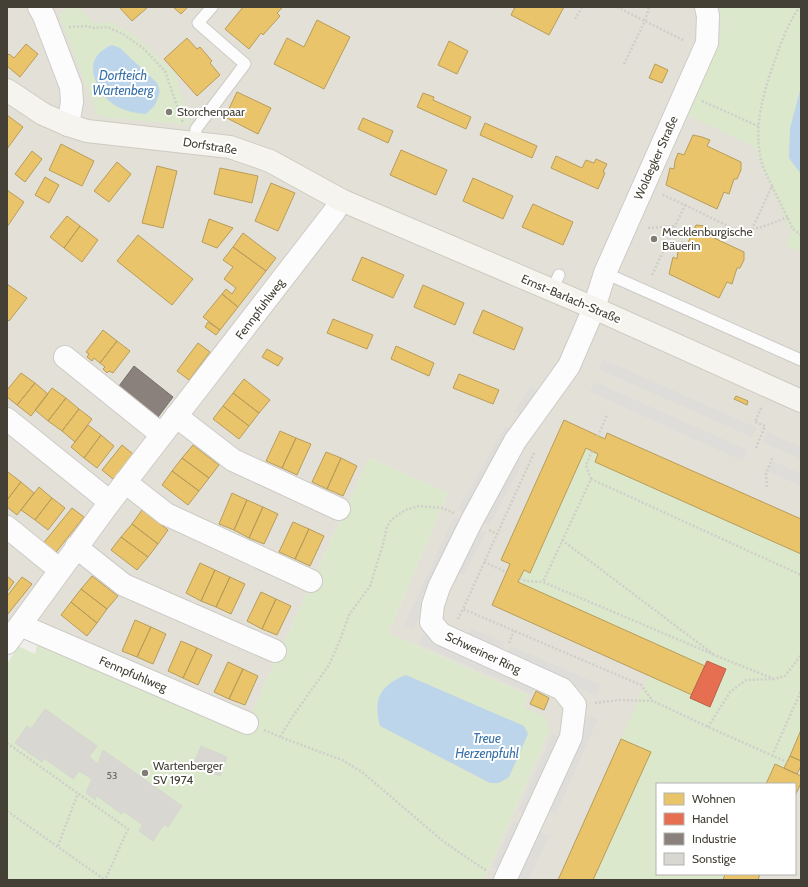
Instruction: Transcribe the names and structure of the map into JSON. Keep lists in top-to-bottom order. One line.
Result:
{"streets":{"main road":["Dorfstraße","Ernst-Barlach-Straße"],"street":["Woldegker Straße","Fennpfuhlweg","Schweriner Ring"]},"crossings":[["Dorfstraße","Ernst-Barlach-Straße"],["Dorfstraße","Fennpfuhlweg"],["Woldegker Straße","Ernst-Barlach-Straße"],["Woldegker Straße","Schweriner Ring"],["Ernst-Barlach-Straße","Fennpfuhlweg"],["Ernst-Barlach-Straße","Schweriner Ring"]],"water":["Dorfteich Wartenberg","Treue Herzenpfuhl"],"places":["Storchenpaar","Mecklenburgische Bäuerin","Wartenberger SV 1974"],"house_numbers":["53"],"legend":["Wohnen","Handel","Industrie","Sonstige"]}
